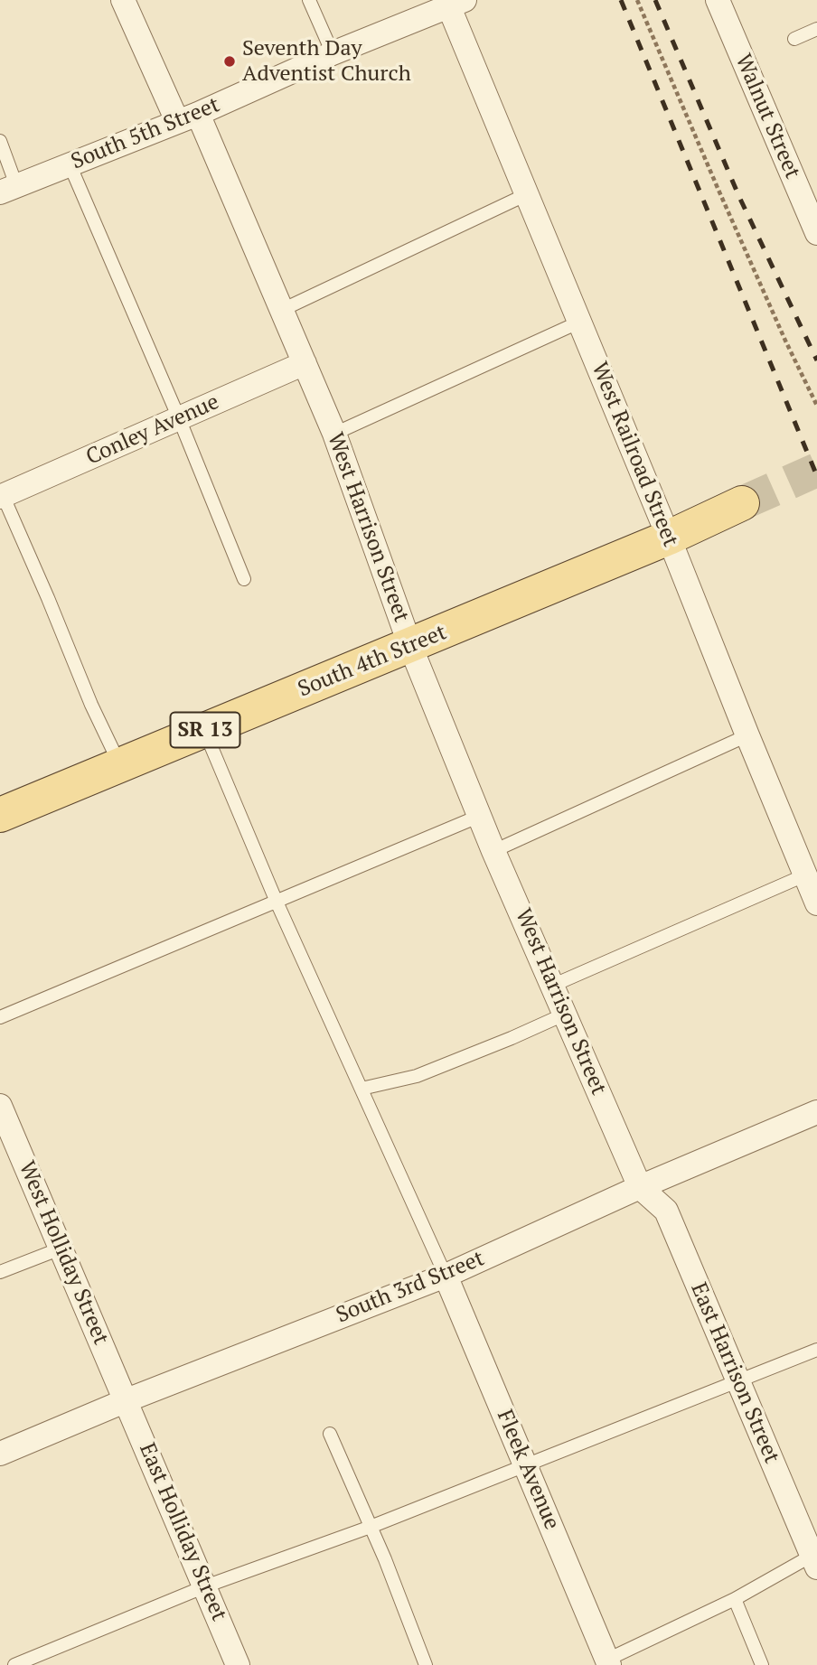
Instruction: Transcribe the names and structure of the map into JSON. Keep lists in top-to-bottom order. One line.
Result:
{"streets":{"main road":["South 4th Street","SR 13"],"street":["Walnut Street","South 5th Street","Conley Avenue","West Railroad Street","West Harrison Street","West Holliday Street","South 3rd Street","East Harrison Street","Fleek Avenue","East Holliday Street"]},"crossings":[["South 5th Street","West Railroad Street"],["South 5th Street","West Harrison Street"],["Conley Avenue","West Harrison Street"],["West Railroad Street","South 4th Street"],["West Harrison Street","South 4th Street"],["West Harrison Street","South 3rd Street"],["West Harrison Street","East Harrison Street"],["West Holliday Street","South 3rd Street"],["West Holliday Street","East Holliday Street"],["South 3rd Street","East Harrison Street"],["South 3rd Street","Fleek Avenue"],["South 3rd Street","East Holliday Street"]],"places":["Seventh Day Adventist Church"]}
